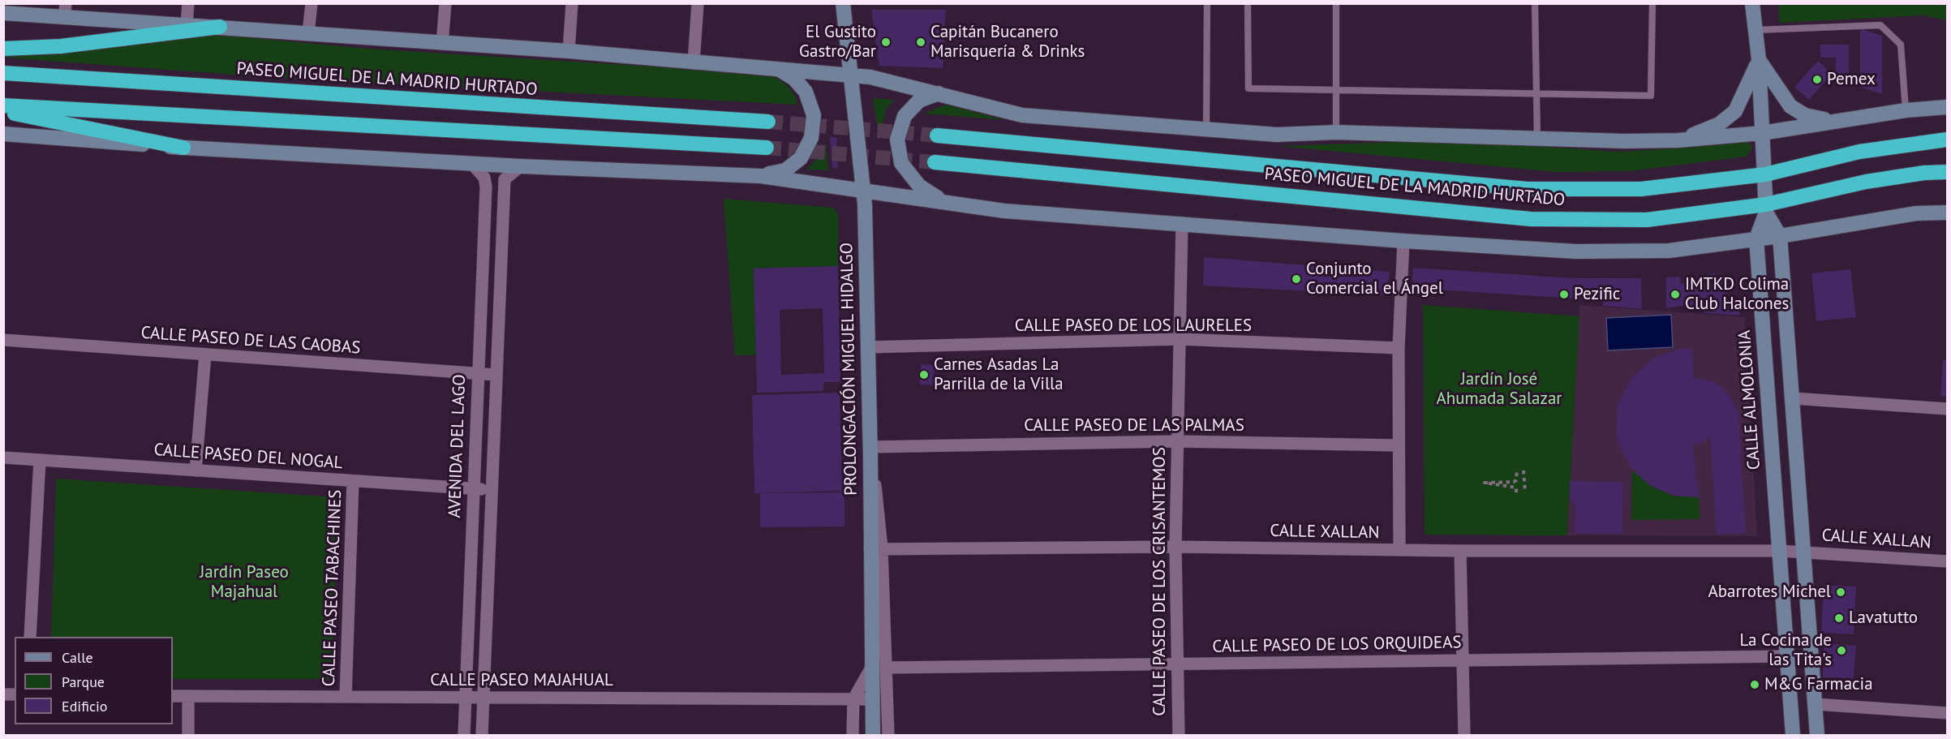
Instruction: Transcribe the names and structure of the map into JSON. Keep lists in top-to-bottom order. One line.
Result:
{"streets":{"highway":["PASEO MIGUEL DE LA MADRID HURTADO"],"street":["CALLE PASEO DE LOS LAURELES","CALLE PASEO DE LAS CAOBAS","PROLONGACIÓN MIGUEL HIDALGO","CALLE ALMOLONIA","CALLE PASEO DE LAS PALMAS","AVENIDA DEL LAGO","CALLE PASEO DEL NOGAL","CALLE XALLAN","CALLE PASEO DE LOS CRISANTEMOS","CALLE PASEO TABACHINES","CALLE PASEO DE LOS ORQUIDEAS","CALLE PASEO MAJAHUAL"]},"crossings":[["PASEO MIGUEL DE LA MADRID HURTADO","CALLE ALMOLONIA"],["CALLE PASEO DE LOS LAURELES","PROLONGACIÓN MIGUEL HIDALGO"],["CALLE PASEO DE LOS LAURELES","CALLE PASEO DE LOS CRISANTEMOS"],["CALLE PASEO DE LAS CAOBAS","AVENIDA DEL LAGO"],["PROLONGACIÓN MIGUEL HIDALGO","CALLE PASEO DE LAS PALMAS"],["PROLONGACIÓN MIGUEL HIDALGO","CALLE XALLAN"],["PROLONGACIÓN MIGUEL HIDALGO","CALLE PASEO MAJAHUAL"],["CALLE ALMOLONIA","CALLE XALLAN"],["CALLE ALMOLONIA","CALLE PASEO DE LOS ORQUIDEAS"],["CALLE PASEO DE LAS PALMAS","CALLE PASEO DE LOS CRISANTEMOS"],["AVENIDA DEL LAGO","CALLE PASEO DEL NOGAL"],["AVENIDA DEL LAGO","CALLE PASEO MAJAHUAL"],["CALLE PASEO DEL NOGAL","CALLE PASEO TABACHINES"],["CALLE XALLAN","CALLE PASEO DE LOS CRISANTEMOS"],["CALLE PASEO DE LOS CRISANTEMOS","CALLE PASEO DE LOS ORQUIDEAS"],["CALLE PASEO TABACHINES","CALLE PASEO MAJAHUAL"]],"parks":["Jardín José Ahumada Salazar","Jardín Paseo Majahual"],"places":["El Gustito Gastro/Bar","Capitán Bucanero Marisquería & Drinks","Pemex","Conjunto Comercial el Ángel","Pezific","IMTKD Colima Club Halcones","Carnes Asadas La Parrilla de la Villa","Abarrotes Michel","Lavatutto","La Cocina de las Tita's","M&G Farmacia"],"legend":["Calle","Parque","Edificio"]}
